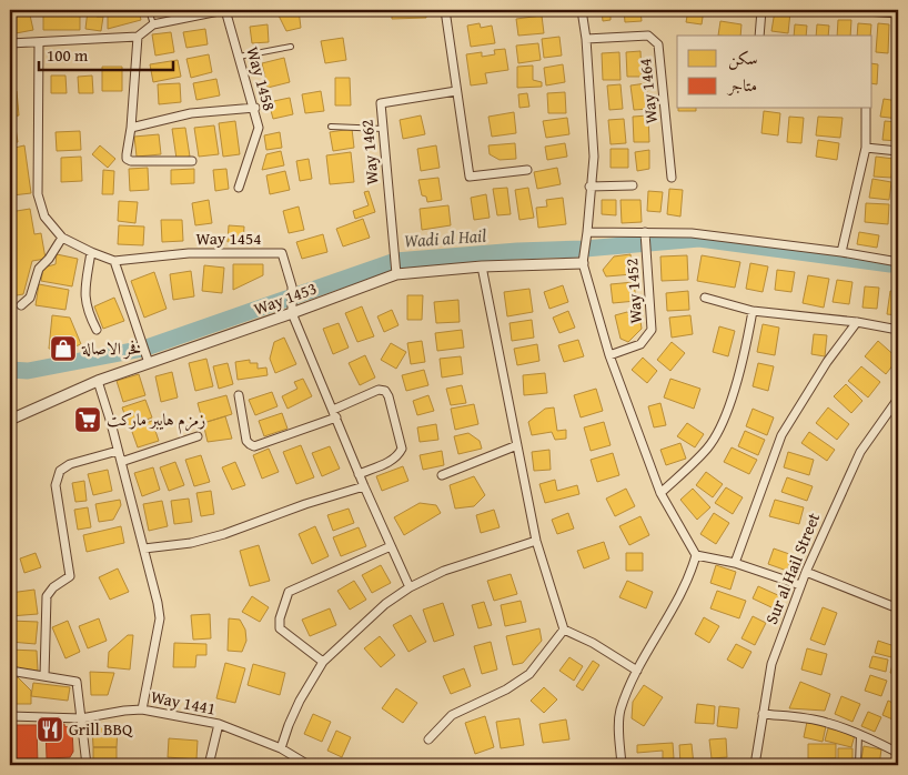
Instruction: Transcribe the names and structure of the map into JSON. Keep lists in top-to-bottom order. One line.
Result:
{"streets":{"street":["Way 1458","Way 1464","Way 1462","Way 1454","Way 1452","Way 1453","Sur al Hail Street","Way 1441"]},"crossings":[["Way 1462","Way 1453"],["Way 1454","Way 1453"]],"water":["Wadi al Hail"],"places":{"shop":["فخر الاصالة"],"supermarket":["زمزم هايبر ماركت"],"restaurant":["Grill BBQ"]},"legend":["سكن","متاجر"],"scale_bar":"100 m"}
